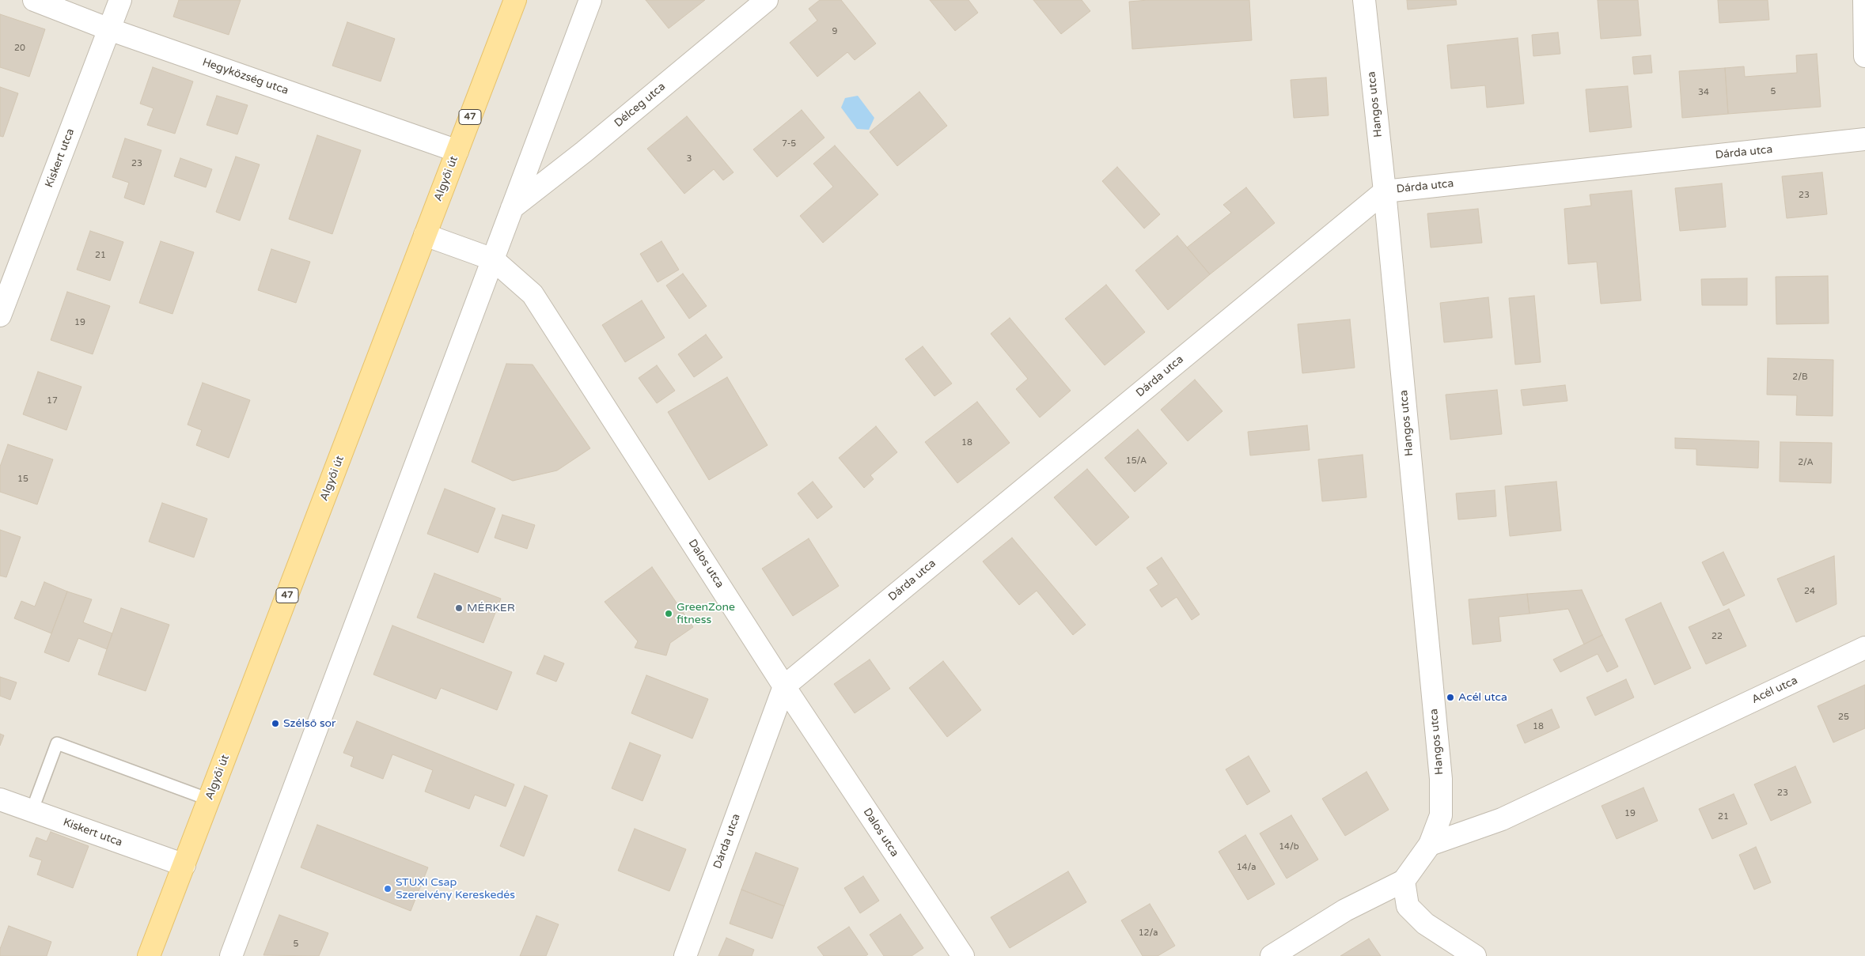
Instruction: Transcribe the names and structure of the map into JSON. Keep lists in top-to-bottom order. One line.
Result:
{"streets":{"main road":["47","Algyői út"],"street":["Hegyközség utca","Hangos utca","Délceg utca","Dárda utca","Kiskert utca","Dalos utca","Acél utca"]},"crossings":[["Hegyközség utca","Kiskert utca"],["Hegyközség utca","Algyői út"],["Hangos utca","Dárda utca"],["Hangos utca","Acél utca"],["Dárda utca","Dalos utca"],["Kiskert utca","Algyői út"]],"places":["MÉRKER","GreenZone fitness","Acél utca","Szélső sor","STUXI Csap Szerelvény Kereskedés"],"house_numbers":["9","20","5","34","7-5","3","23","23","21","19","2/B","17","18","15/A","2/A","15","24","22","25","18","23","19","21","14/b","14/a","12/a","5"]}
